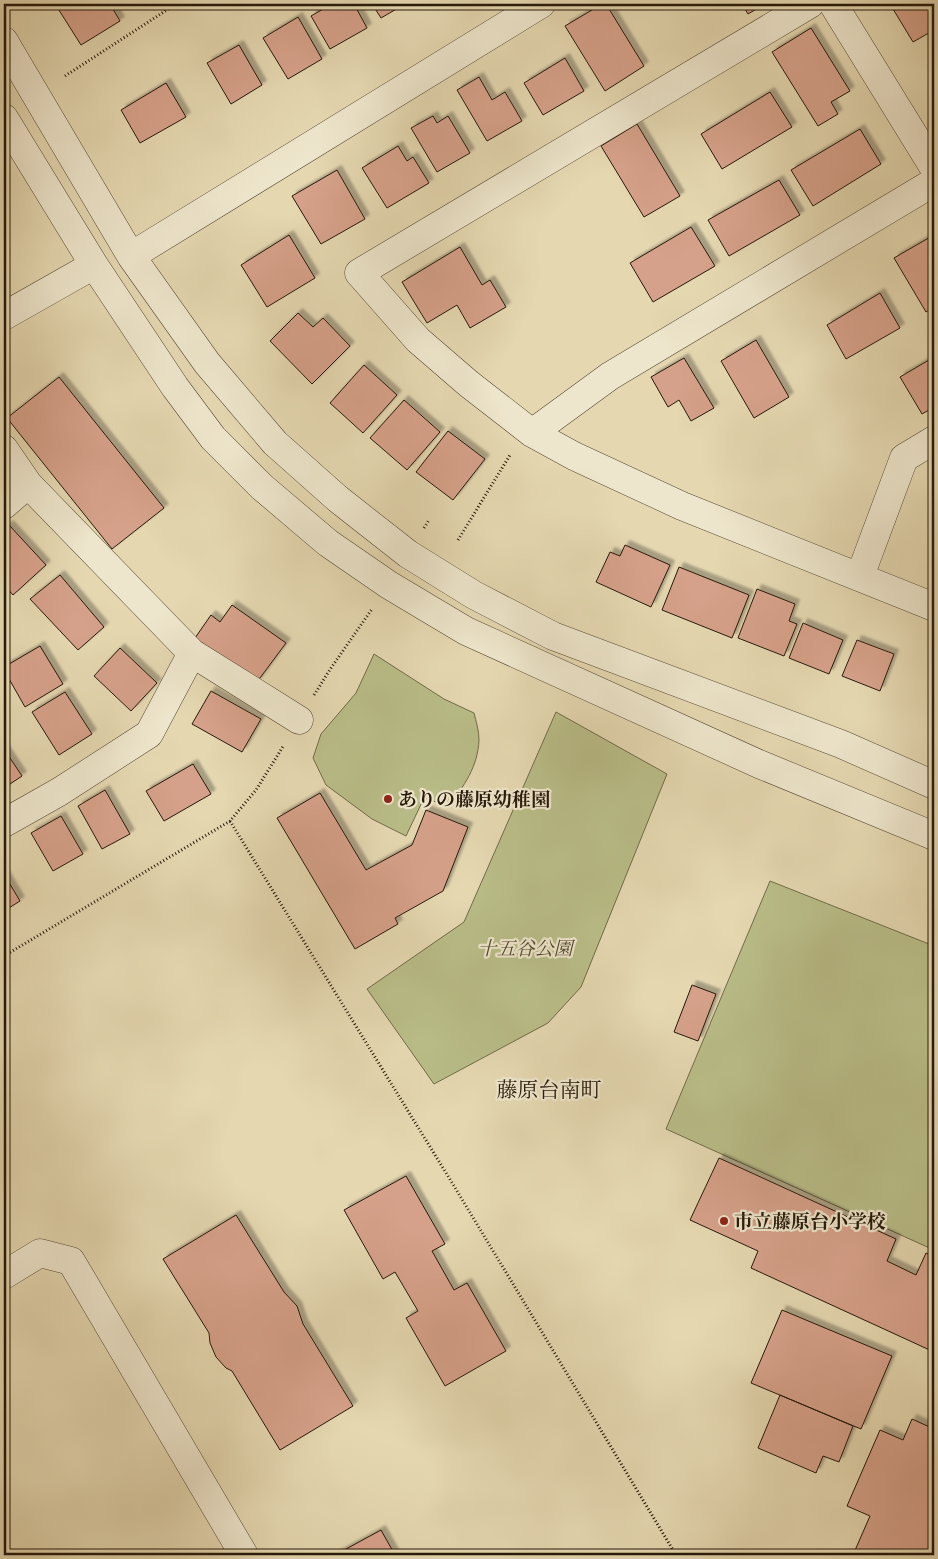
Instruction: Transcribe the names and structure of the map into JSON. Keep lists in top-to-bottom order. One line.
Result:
{"districts":["藤原台南町"],"parks":["十五谷公園"],"places":["ありの藤原幼稚園","市立藤原台小学校"]}
